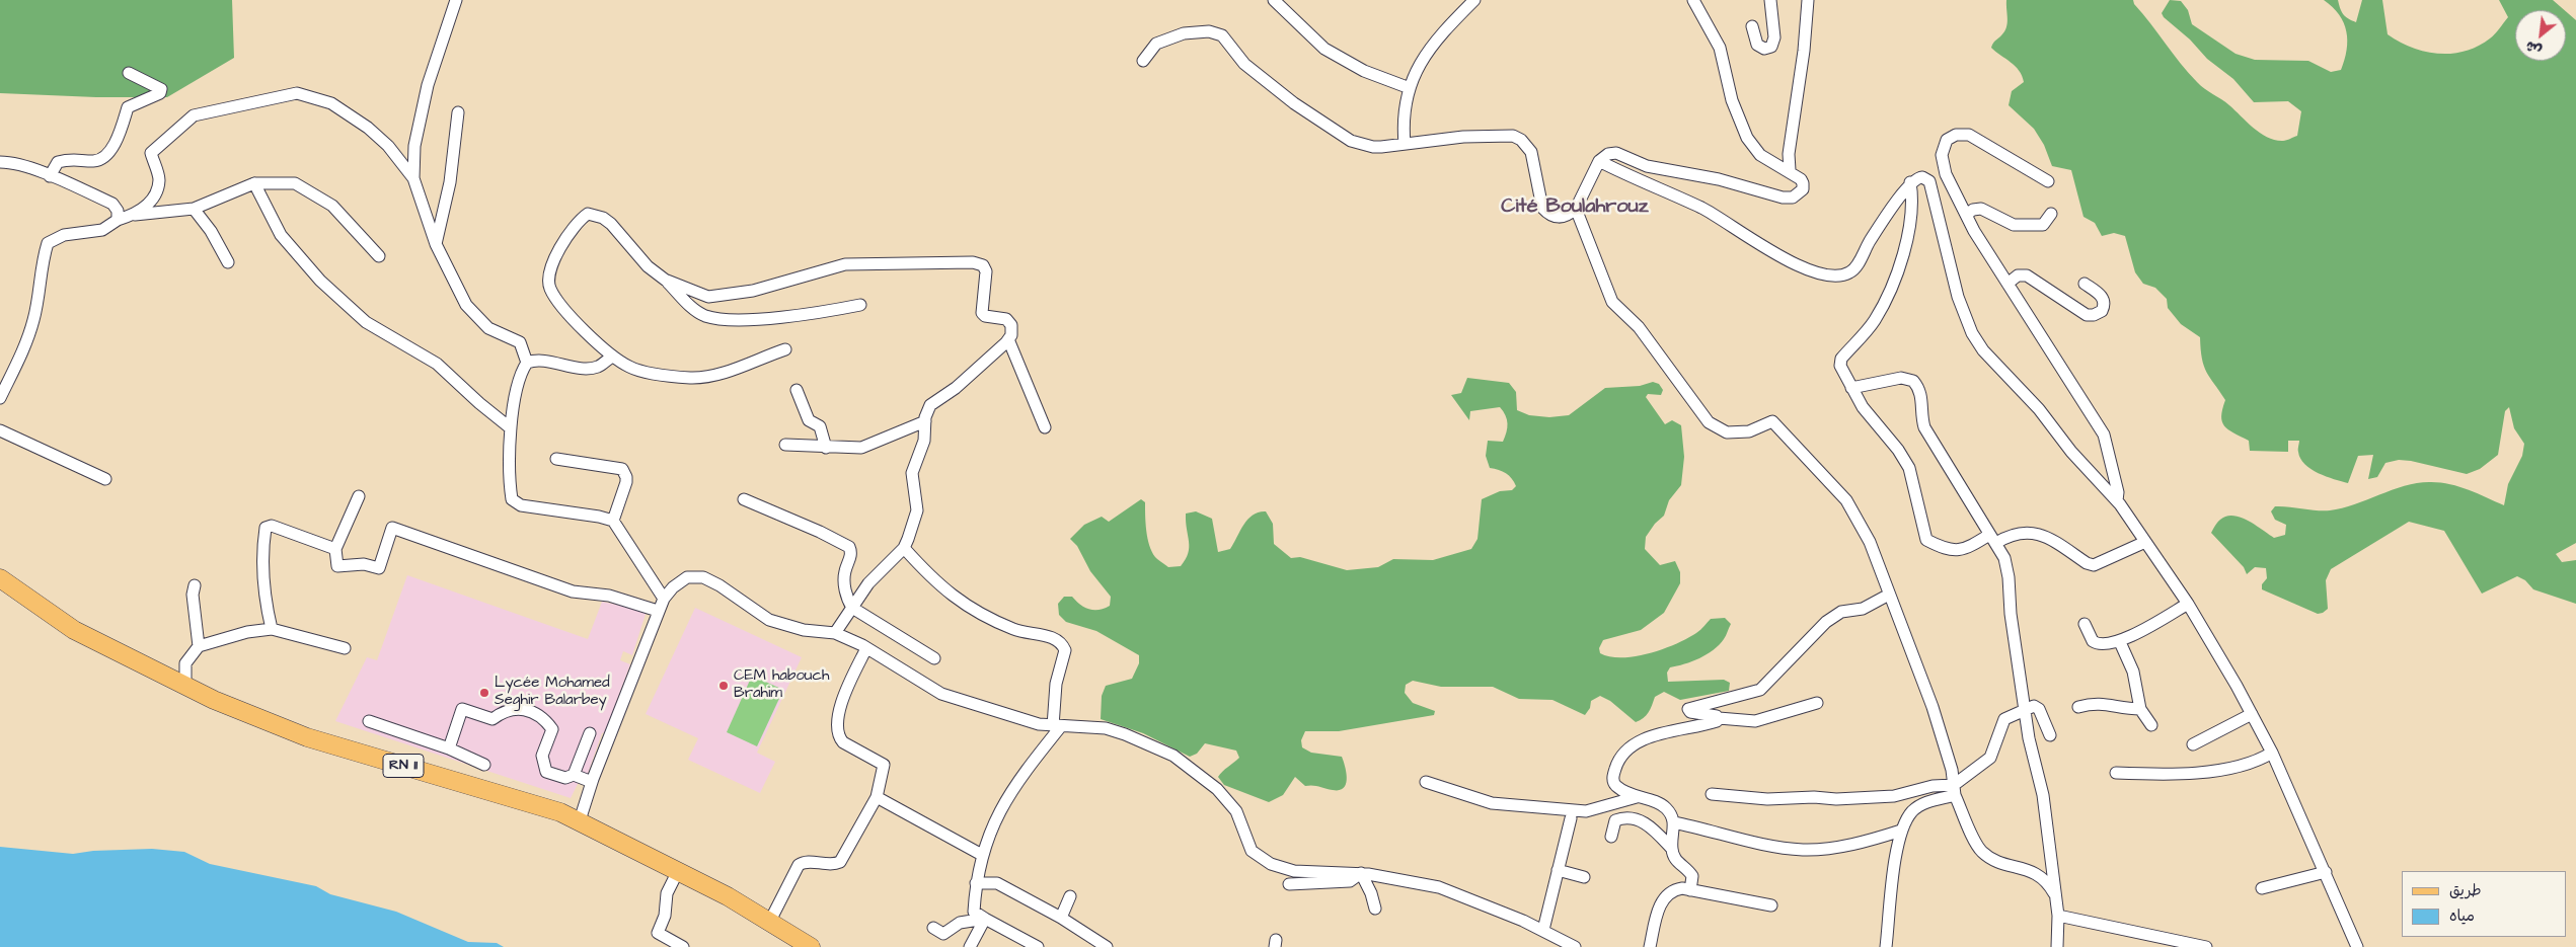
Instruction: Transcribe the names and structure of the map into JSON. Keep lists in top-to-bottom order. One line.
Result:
{"streets":{"main road":["RN 11"]},"districts":["Cité Boulahrouz"],"places":["CEM habouch Brahim","Lycée Mohamed Seghir Balarbey"],"legend":["طريق","مياه"],"north":"bottom left"}
